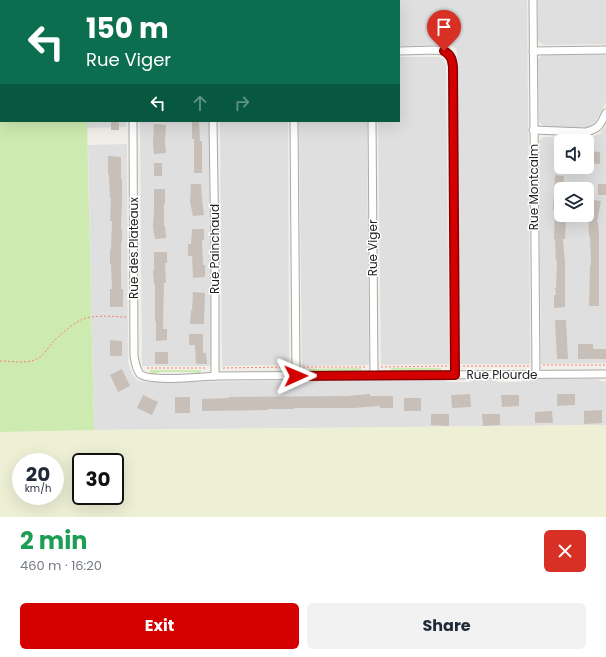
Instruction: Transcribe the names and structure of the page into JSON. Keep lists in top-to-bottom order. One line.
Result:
{"streets":{"street":["Rue Montcalm","Rue des Plateaux","Rue Viger","Rue Painchaud","Rue Plourde"]},"crossings":[["Rue Montcalm","Rue Plourde"],["Rue des Plateaux","Rue Plourde"],["Rue Viger","Rue Plourde"],["Rue Painchaud","Rue Plourde"]],"page":{"turn":["150 m","Rue Viger"],"speed":"20 km/h","limit":"30","heading":["2 min","460 m · 16:20"],"buttons":["Exit","Share"]}}
